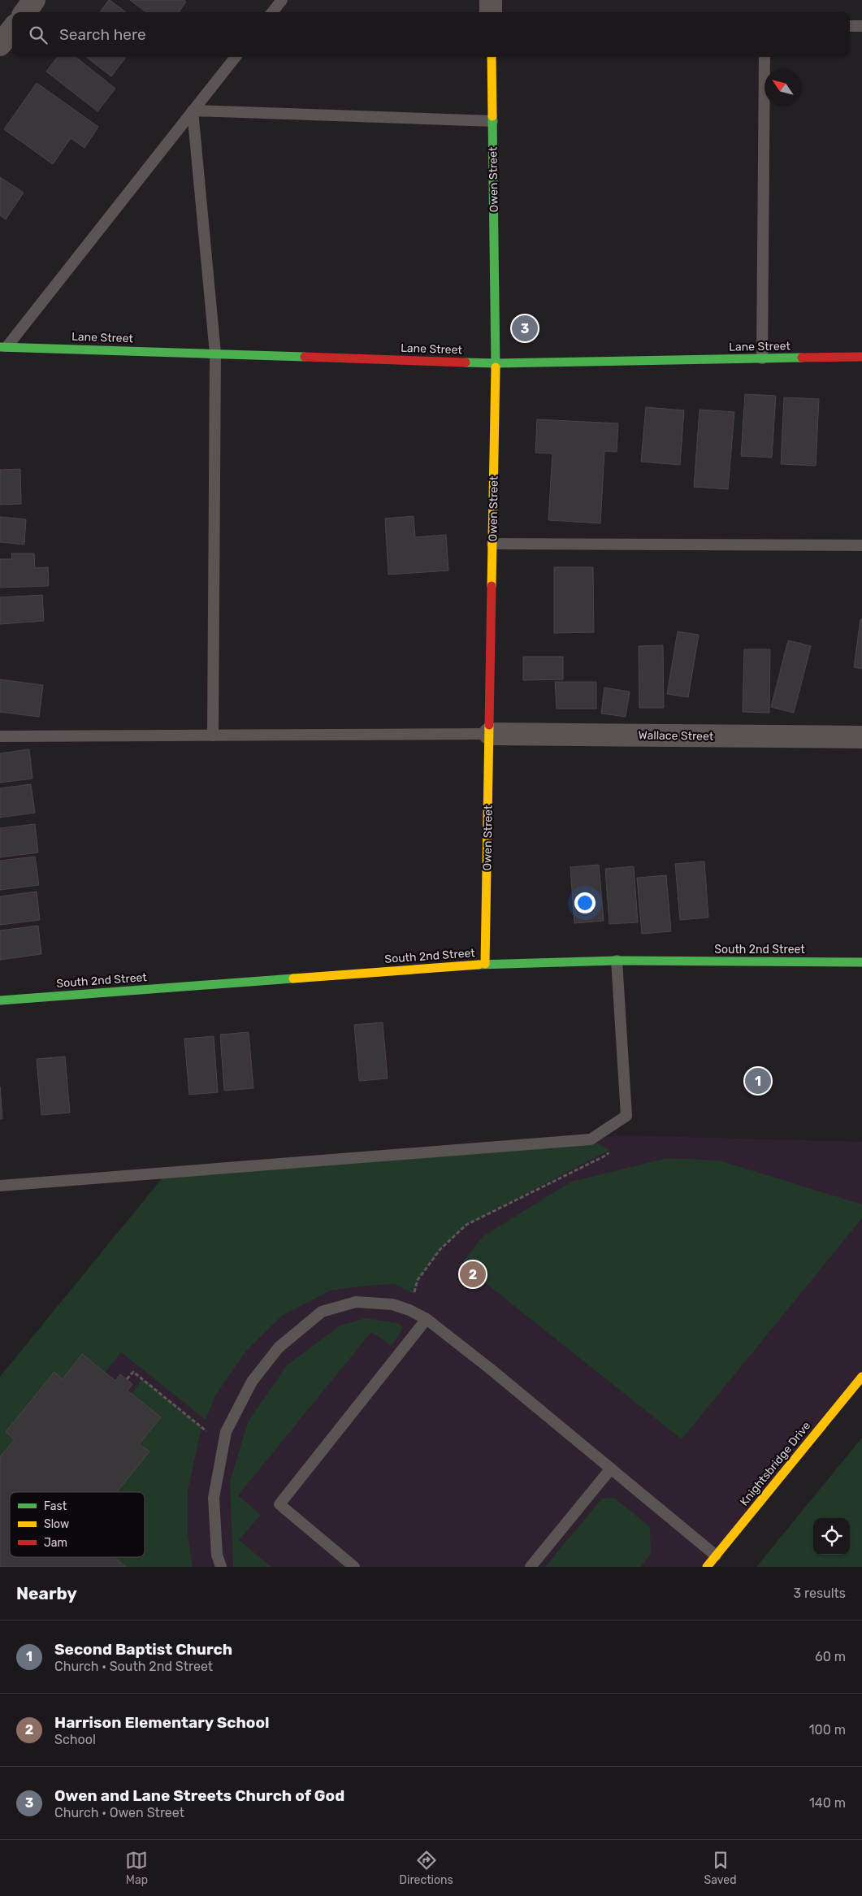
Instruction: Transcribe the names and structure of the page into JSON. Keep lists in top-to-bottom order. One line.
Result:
{"streets":{"street":["Owen Street","Lane Street","Wallace Street","South 2nd Street","Knightsbridge Drive"]},"crossings":[["Owen Street","Lane Street"],["Owen Street","Wallace Street"],["Owen Street","South 2nd Street"]],"legend":["Fast","Slow","Jam"],"north":"top left","page":{"search":"Search here","pins":["3","1","2"],"heading":["Nearby","3 results"],"list":[{"mark":"1","name":"Second Baptist Church","note":"Church · South 2nd Street","value":"60 m"},{"mark":"2","name":"Harrison Elementary School","note":"School","value":"100 m"},{"mark":"3","name":"Owen and Lane Streets Church of God","note":"Church · Owen Street","value":"140 m"}],"nav":["Map","Directions","Saved"]}}
